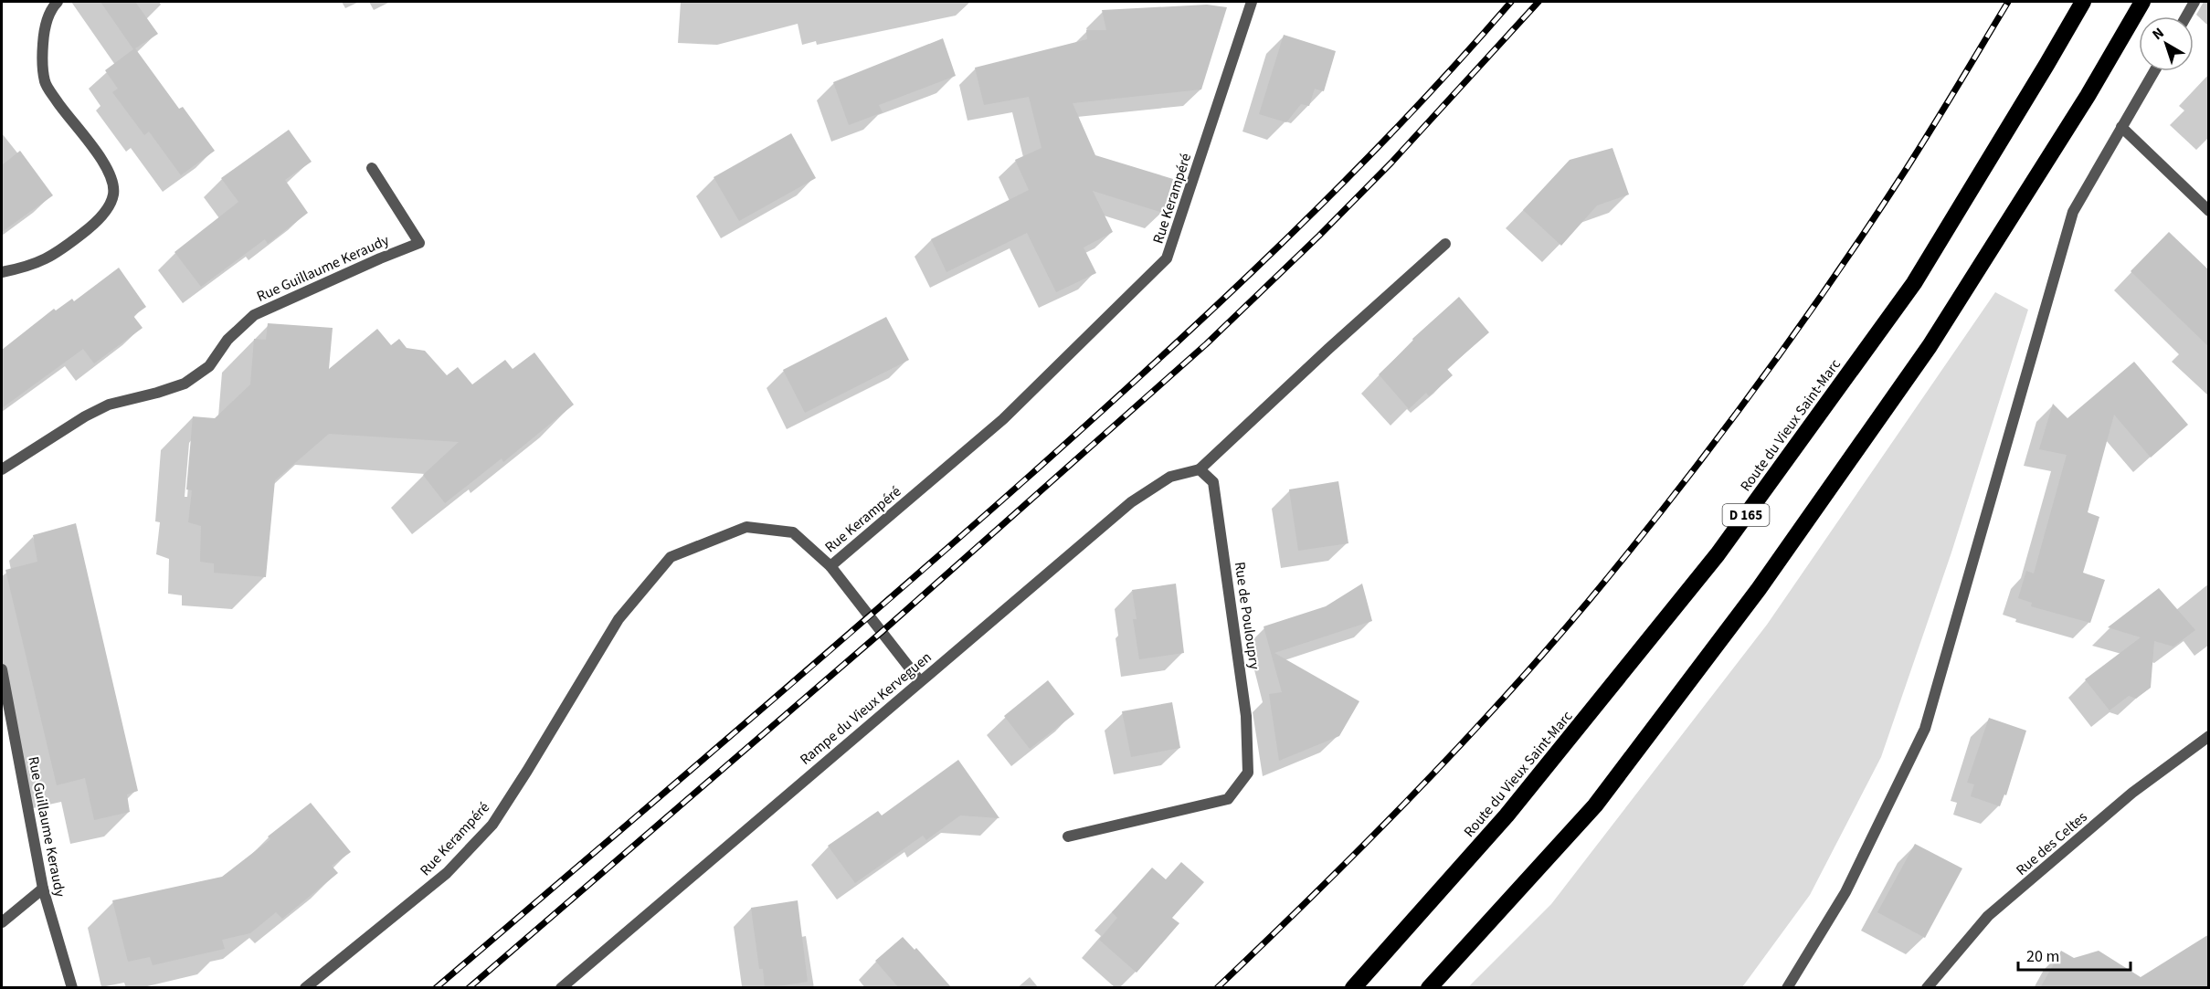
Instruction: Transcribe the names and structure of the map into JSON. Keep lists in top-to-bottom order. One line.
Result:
{"streets":{"highway":["Route du Vieux Saint-Marc","D 165"],"street":["Rue Kerampéré","Rue Guillaume Keraudy","Rue de Pouloupry","Rampe du Vieux Kerveguen","Rue des Celtes"]},"crossings":[["Rue de Pouloupry","Rampe du Vieux Kerveguen"]],"scale_bar":"20 m","north":"top left"}
